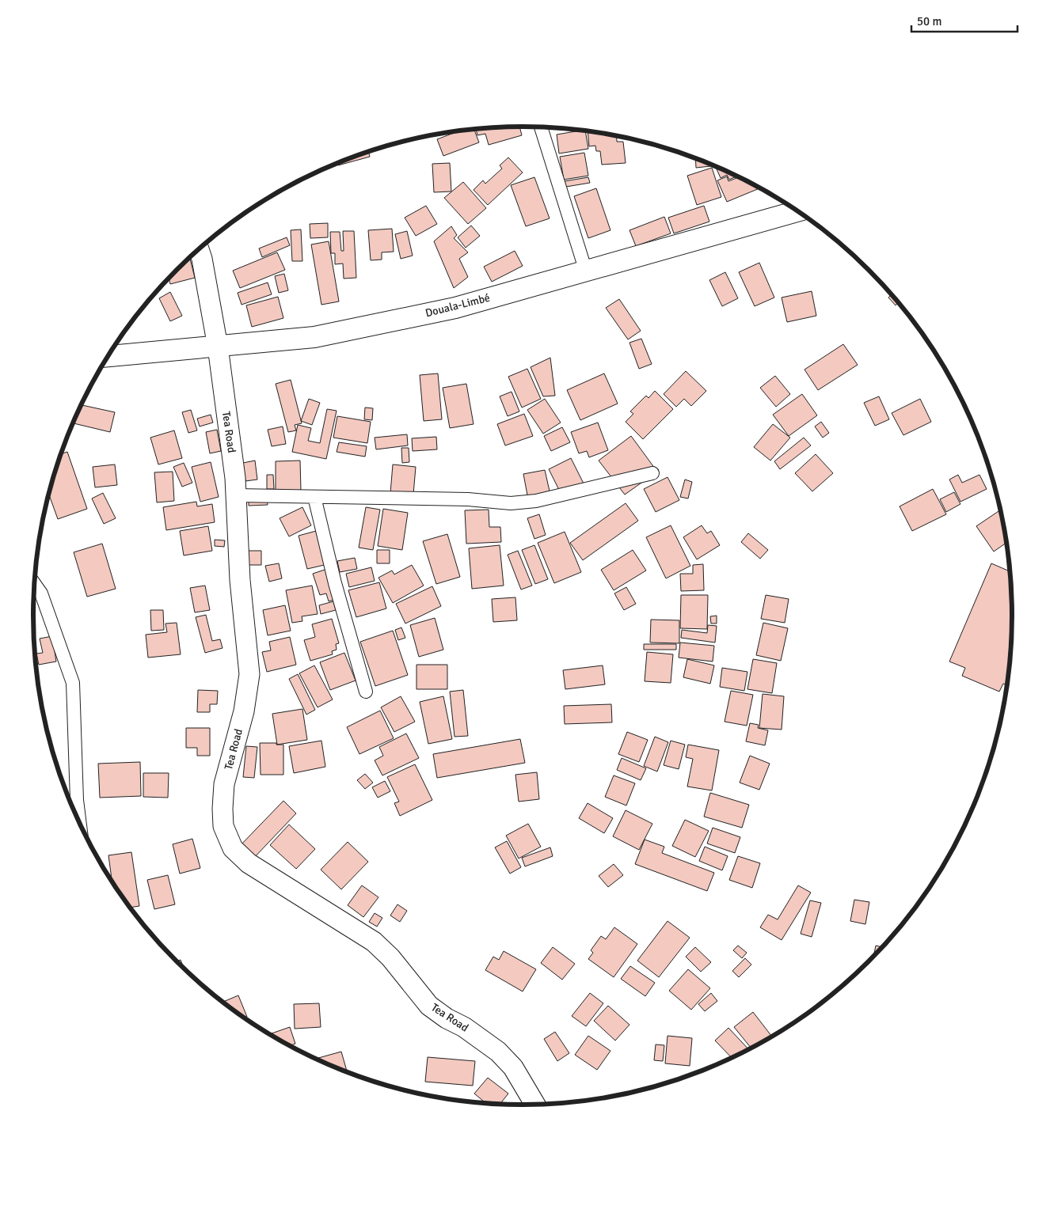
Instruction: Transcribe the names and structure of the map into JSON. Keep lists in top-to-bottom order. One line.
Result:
{"streets":{"highway":["Douala-Limbé"],"main road":["Tea Road"]},"crossings":[["Douala-Limbé","Tea Road"]],"scale_bar":"50 m"}
